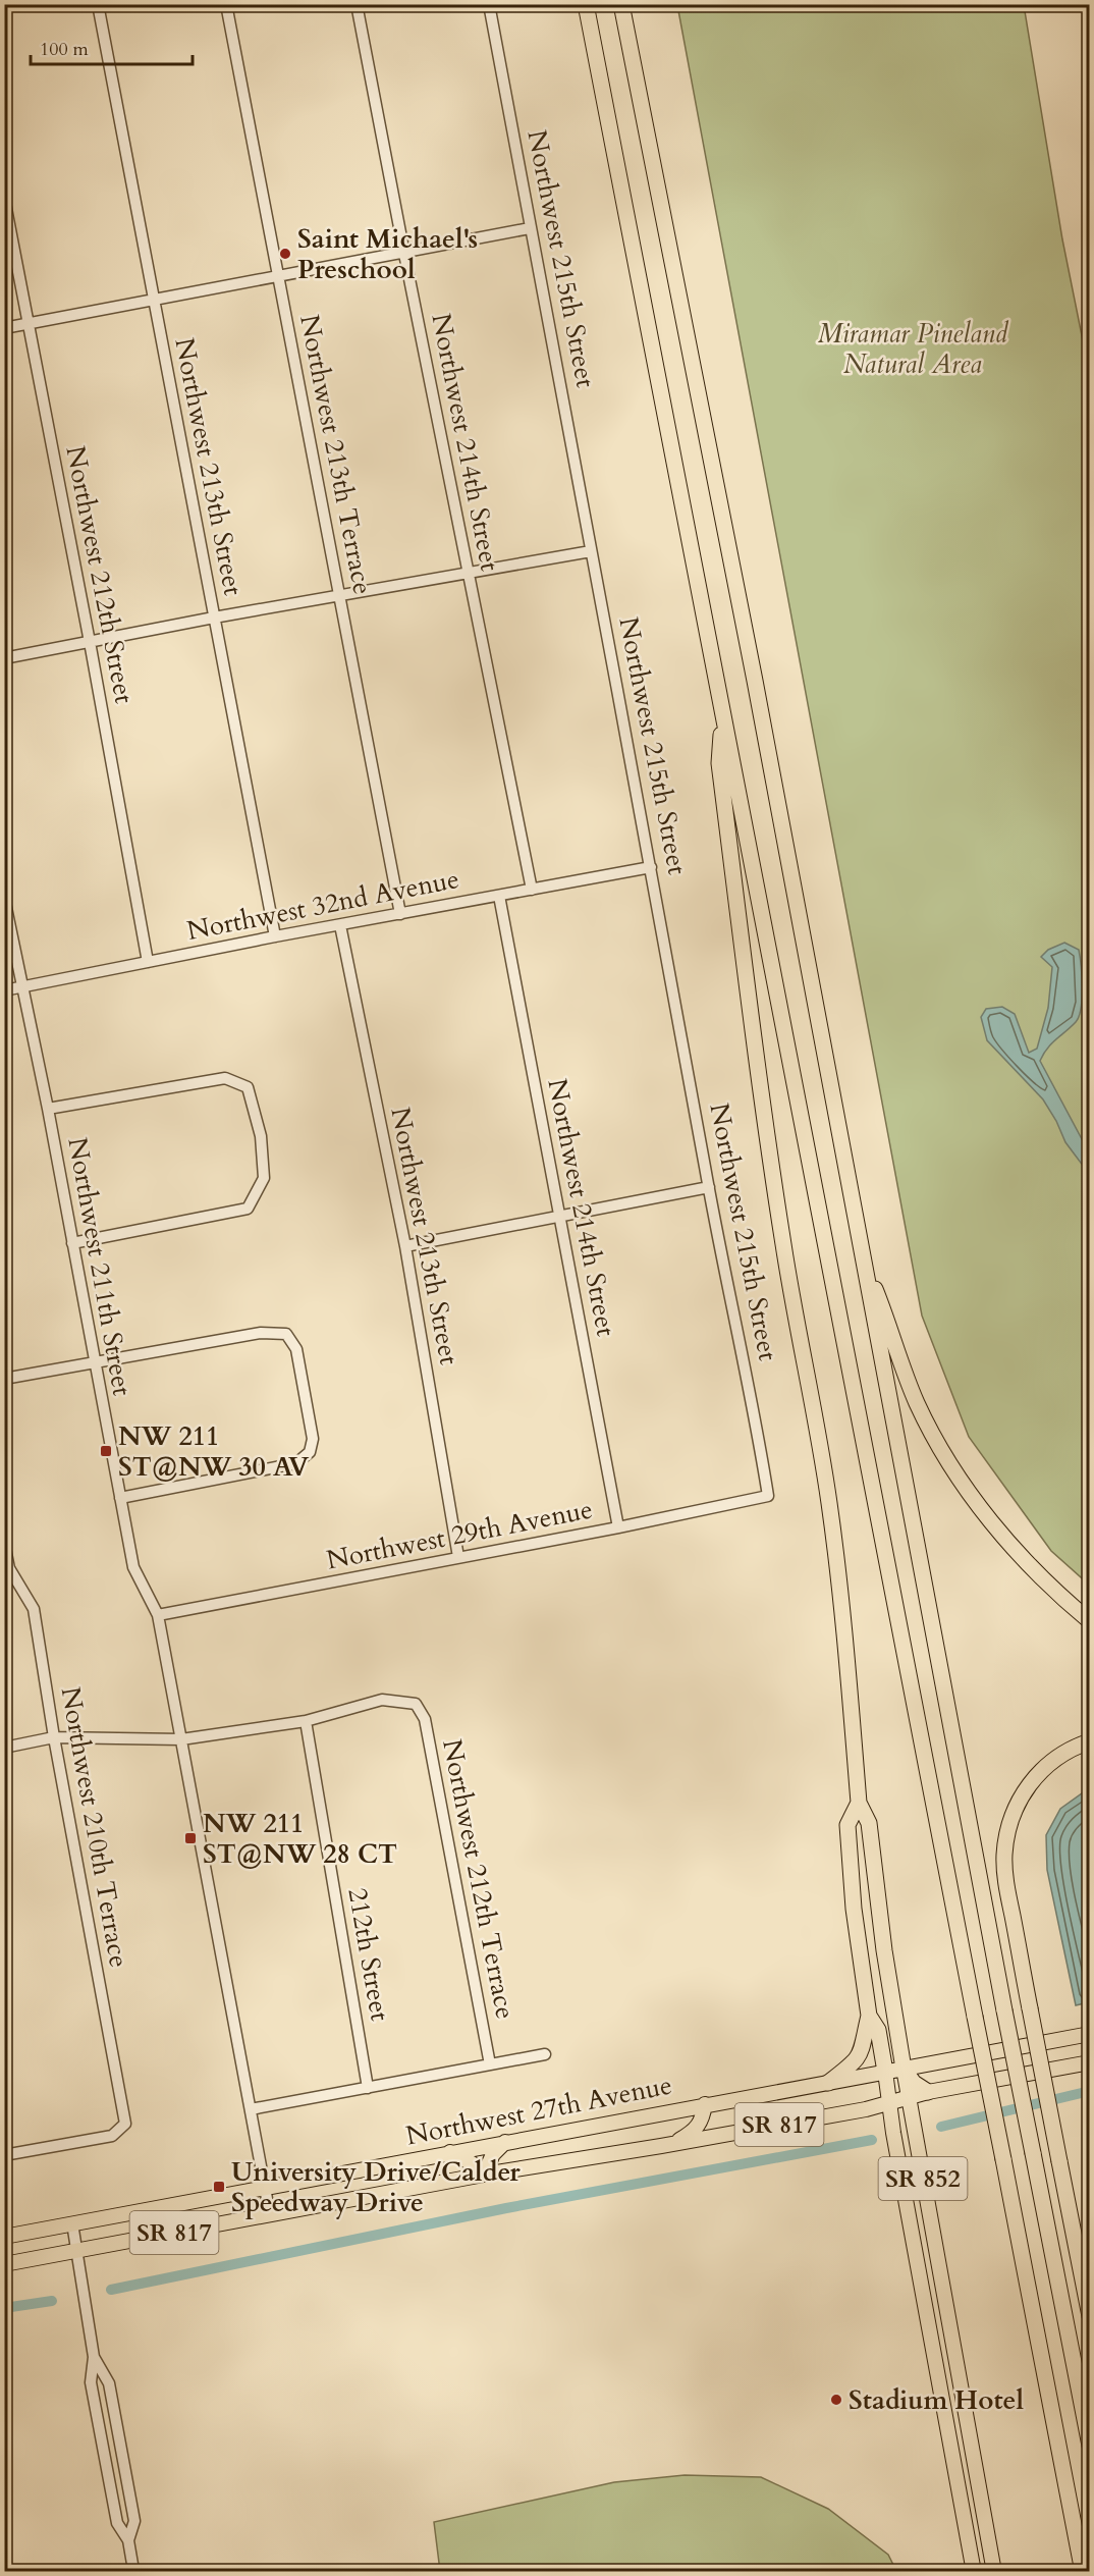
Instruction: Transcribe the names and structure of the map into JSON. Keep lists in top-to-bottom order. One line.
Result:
{"streets":{"main road":["Northwest 27th Avenue","SR 817","SR 852"],"street":["Northwest 215th Street","Northwest 214th Street","Northwest 213th Terrace","Northwest 213th Street","Northwest 212th Street","Northwest 32nd Avenue","Northwest 211th Street","Northwest 29th Avenue","Northwest 210th Terrace","Northwest 212th Terrace","212th Street"]},"crossings":[["Northwest 215th Street","Northwest 32nd Avenue"],["Northwest 215th Street","Northwest 29th Avenue"],["Northwest 214th Street","Northwest 32nd Avenue"],["Northwest 214th Street","Northwest 29th Avenue"],["Northwest 213th Terrace","Northwest 32nd Avenue"],["Northwest 213th Street","Northwest 32nd Avenue"],["Northwest 213th Street","Northwest 29th Avenue"],["Northwest 212th Street","Northwest 32nd Avenue"],["Northwest 32nd Avenue","Northwest 211th Street"],["Northwest 211th Street","Northwest 29th Avenue"],["Northwest 211th Street","Northwest 27th Avenue"],["Northwest 212th Terrace","212th Street"],["Northwest 27th Avenue","SR 817"],["Northwest 27th Avenue","SR 852"],["SR 817","SR 852"]],"parks":["Miramar Pineland Natural Area"],"places":{"other":["Saint Michael's Preschool","Stadium Hotel"],"transit":["NW 211 ST@NW 30 AV","NW 211 ST@NW 28 CT","University Drive/Calder Speedway Drive"]},"scale_bar":"100 m"}
